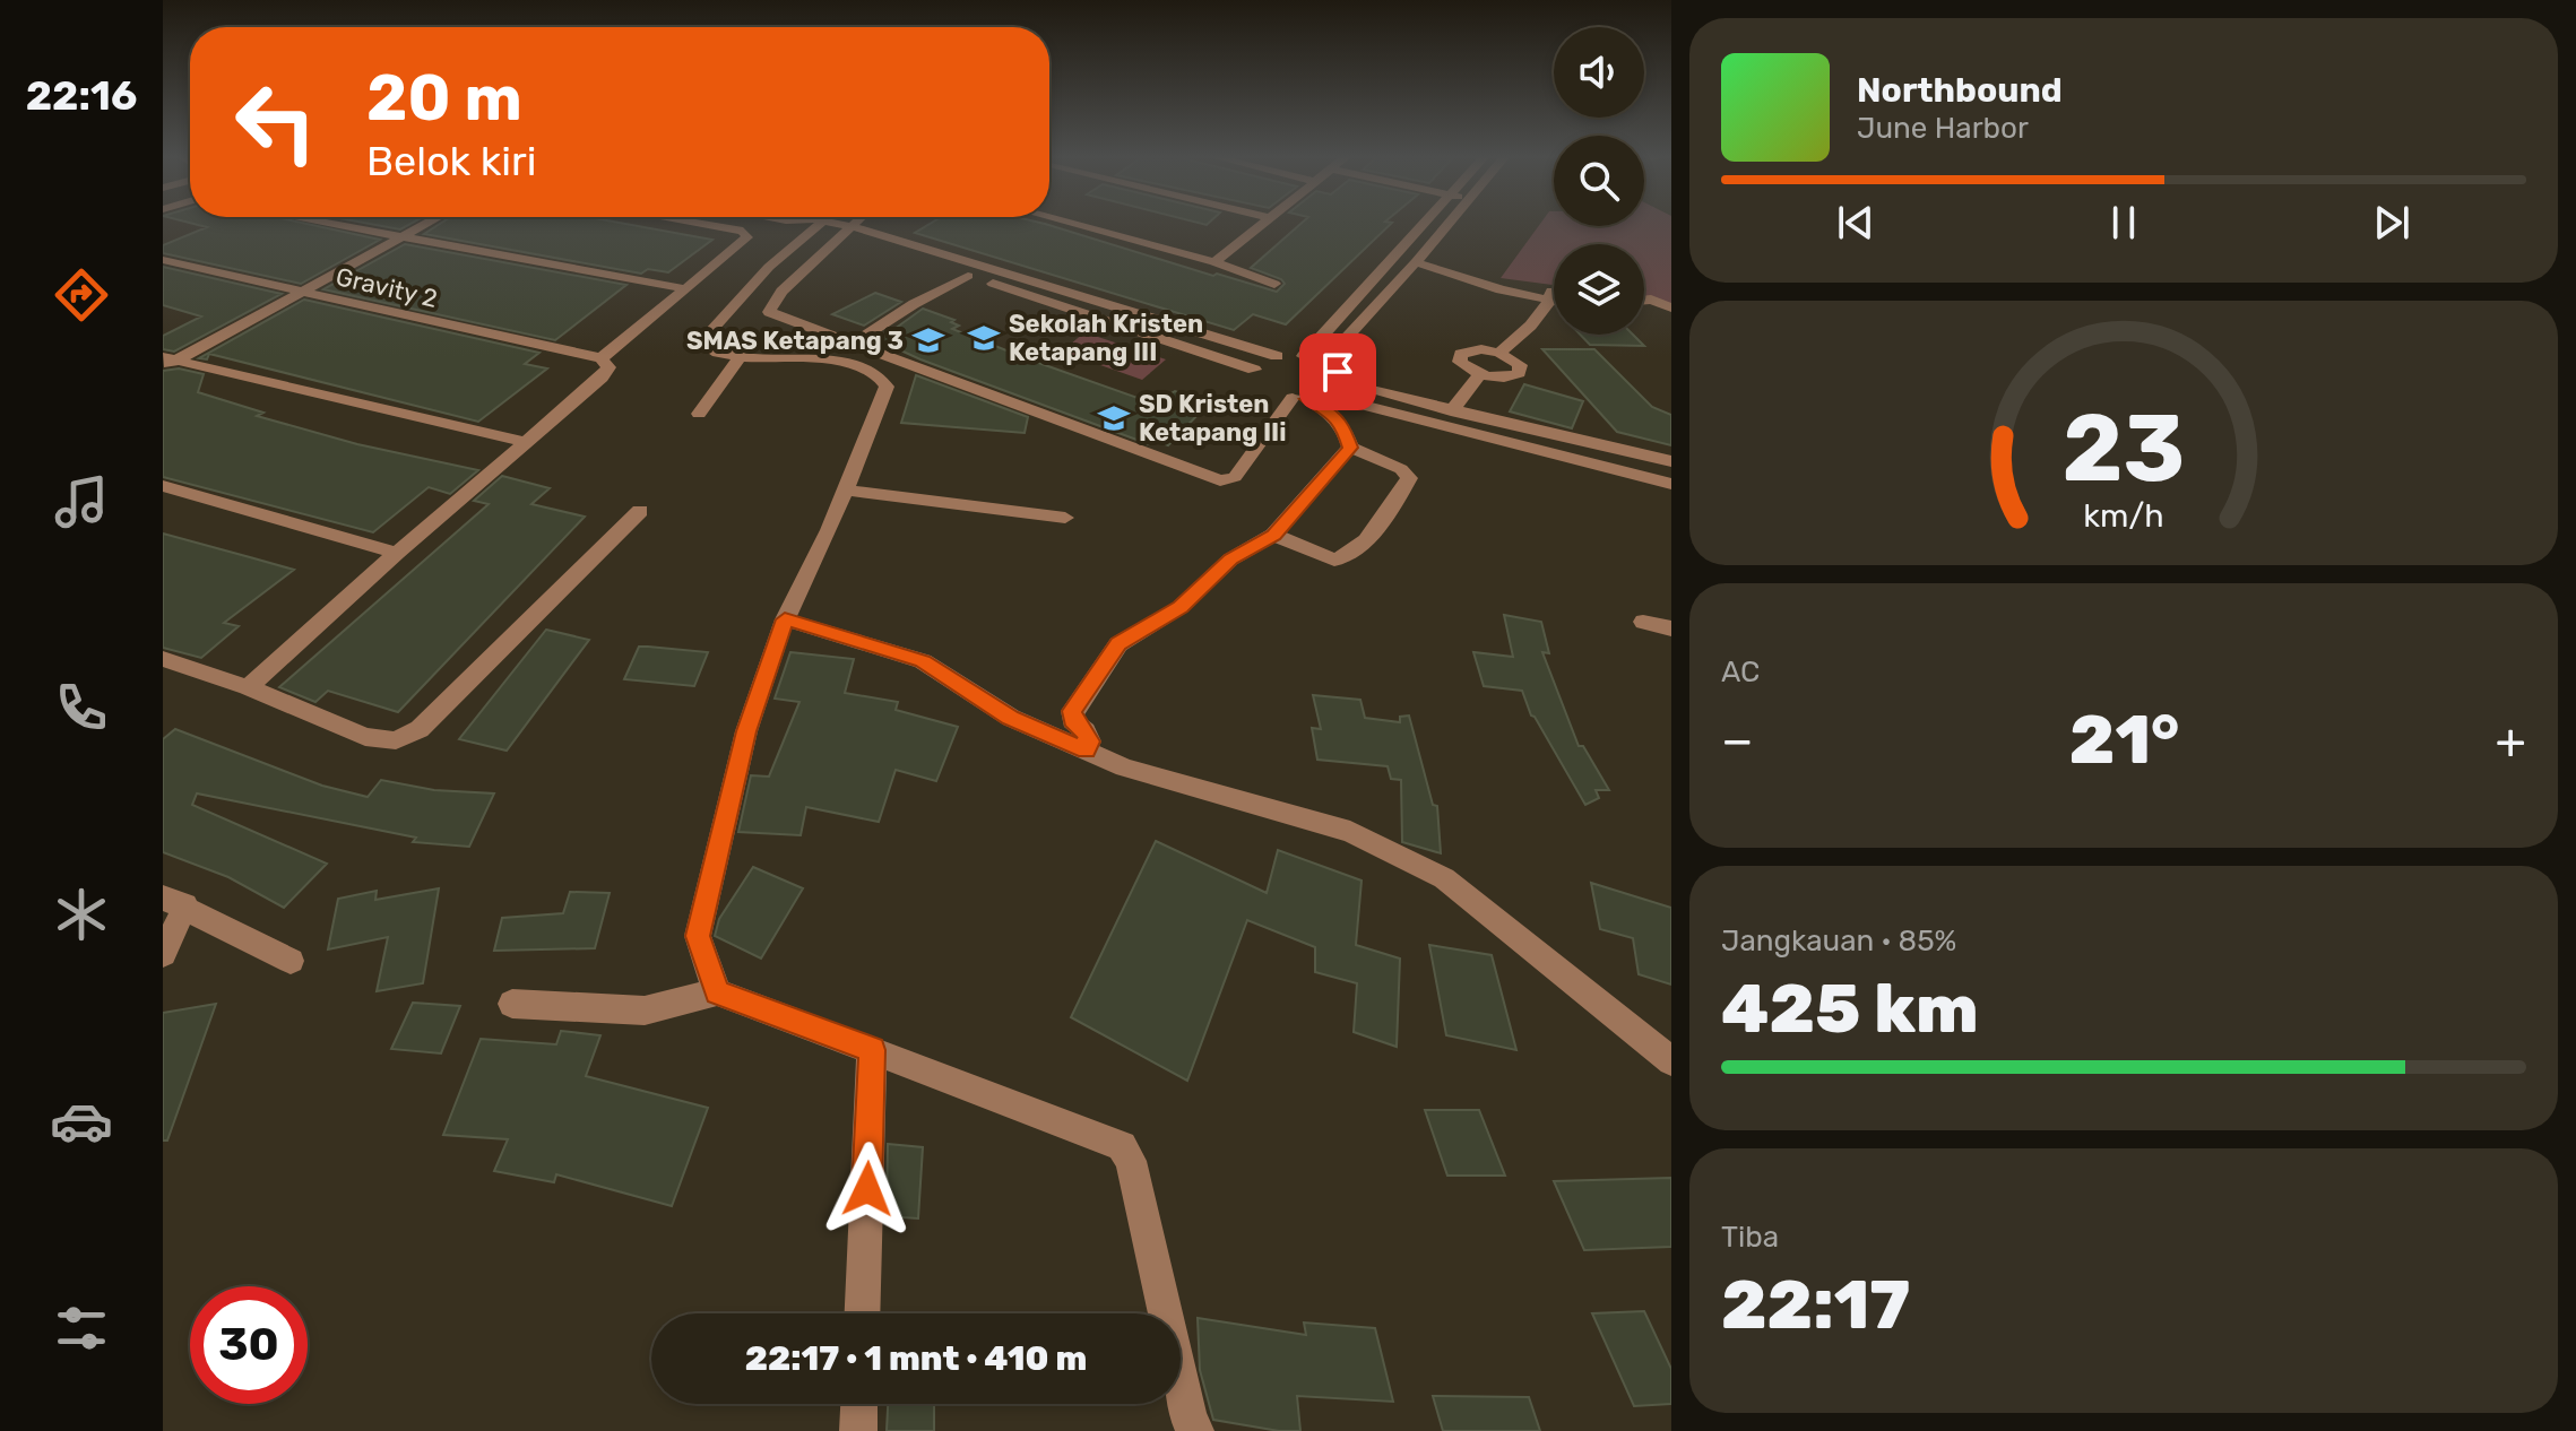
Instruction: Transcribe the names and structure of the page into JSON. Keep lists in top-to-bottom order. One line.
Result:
{"streets":{"street":["Gravity 2"]},"places":{"school or university":["Sekolah Kristen Ketapang III","SMAS Ketapang 3","SD Kristen Ketapang IIi"]},"page":{"tabs":"22:16","turn":["20 m","Belok kiri"],"song":["Northbound","June Harbor"],"tile":["AC",["Jangkauan · 85%","425 km"],["Tiba","22:17"]],"heat":["−","21°","+"],"limit":"30","trip":"22:17 · 1 mnt · 410 m","gauge":["23","km/h"]}}
